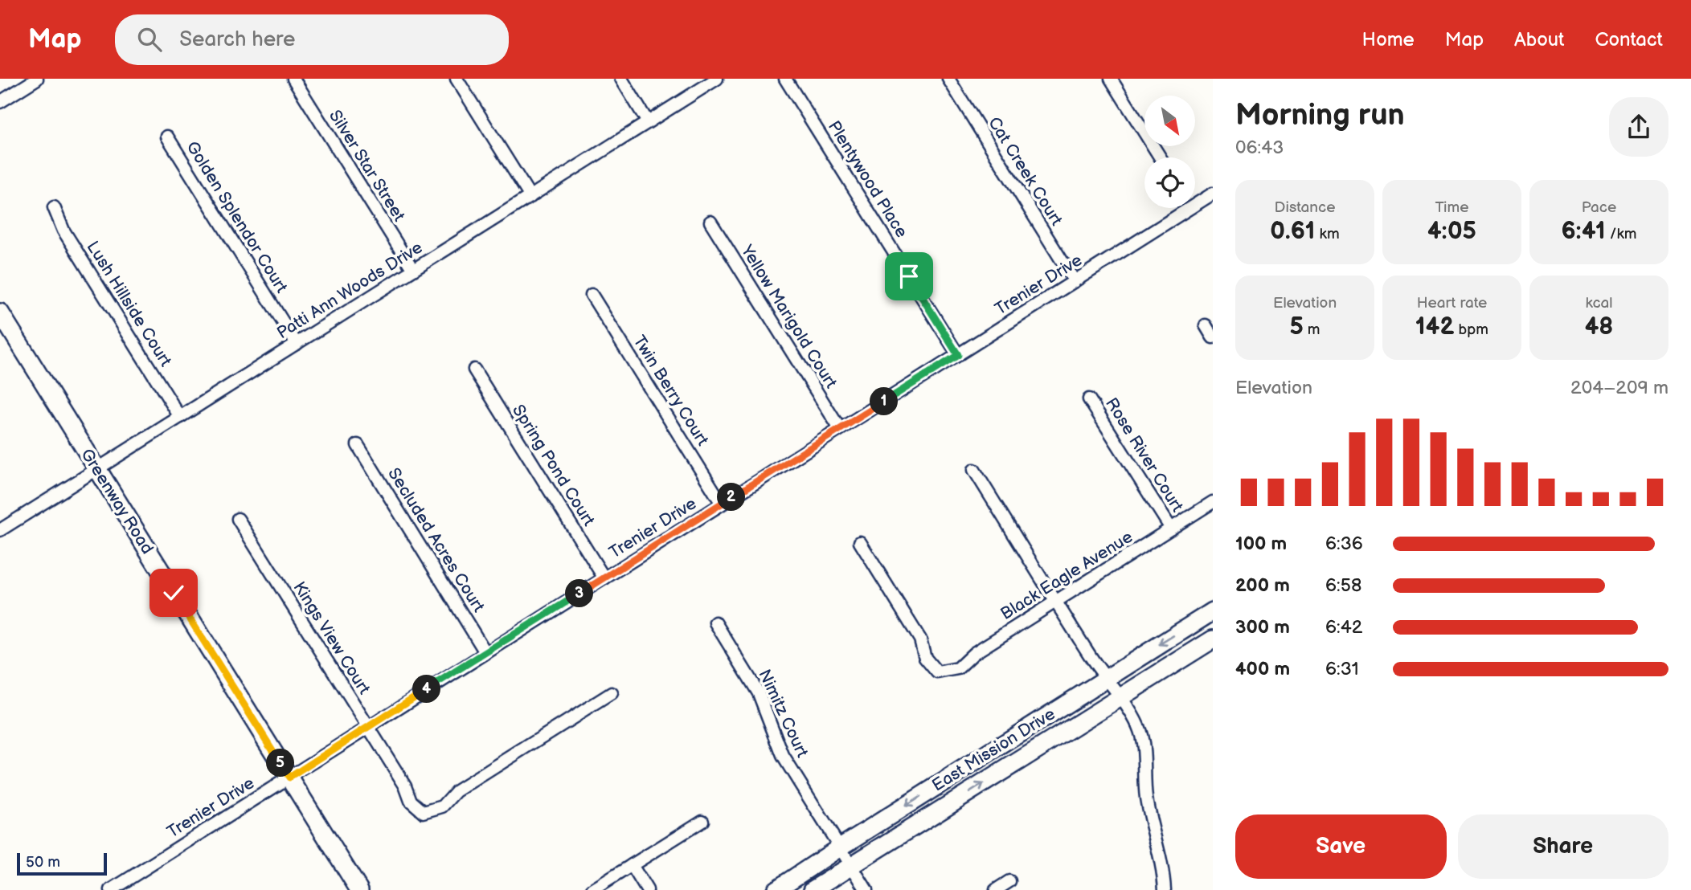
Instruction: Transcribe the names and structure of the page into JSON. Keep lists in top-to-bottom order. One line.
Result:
{"streets":{"street":["Silver Star Street","Cat Creek Court","Plentywood Place","Golden Splendor Court","Trenier Drive","Patti Ann Woods Drive","Lush Hillside Court","Yellow Marigold Court","Twin Berry Court","Rose River Court","Spring Pond Court","Greenway Road","Secluded Acres Court","Black Eagle Avenue","Kings View Court","Nimitz Court","East Mission Drive"]},"crossings":[["Silver Star Street","Patti Ann Woods Drive"],["Cat Creek Court","Trenier Drive"],["Plentywood Place","Trenier Drive"],["Golden Splendor Court","Patti Ann Woods Drive"],["Trenier Drive","Yellow Marigold Court"],["Trenier Drive","Twin Berry Court"],["Trenier Drive","Spring Pond Court"],["Trenier Drive","Greenway Road"],["Trenier Drive","Secluded Acres Court"],["Trenier Drive","Kings View Court"],["Patti Ann Woods Drive","Lush Hillside Court"],["Patti Ann Woods Drive","Greenway Road"],["Rose River Court","Black Eagle Avenue"],["Nimitz Court","East Mission Drive"]],"scale_bar":"50 m","north":"bottom right","page":{"header":"Map","search":"Search here","nav":["Home","Map","About","Contact"],"heading":["Morning run","06:43"],"stats":[["Distance","0.61 km"],["Time","4:05"],["Pace","6:41 /km"],["Elevation","5 m"],["Heart rate","142 bpm"],["kcal","48"]],"chart":["Elevation","204–209 m"],"pins":["1","2","3","4","5"],"list":[{"name":"100 m","note":"6:36"},{"name":"200 m","note":"6:58"},{"name":"300 m","note":"6:42"},{"name":"400 m","note":"6:31"}],"buttons":["Save","Share"],"scale":"50 m"}}
